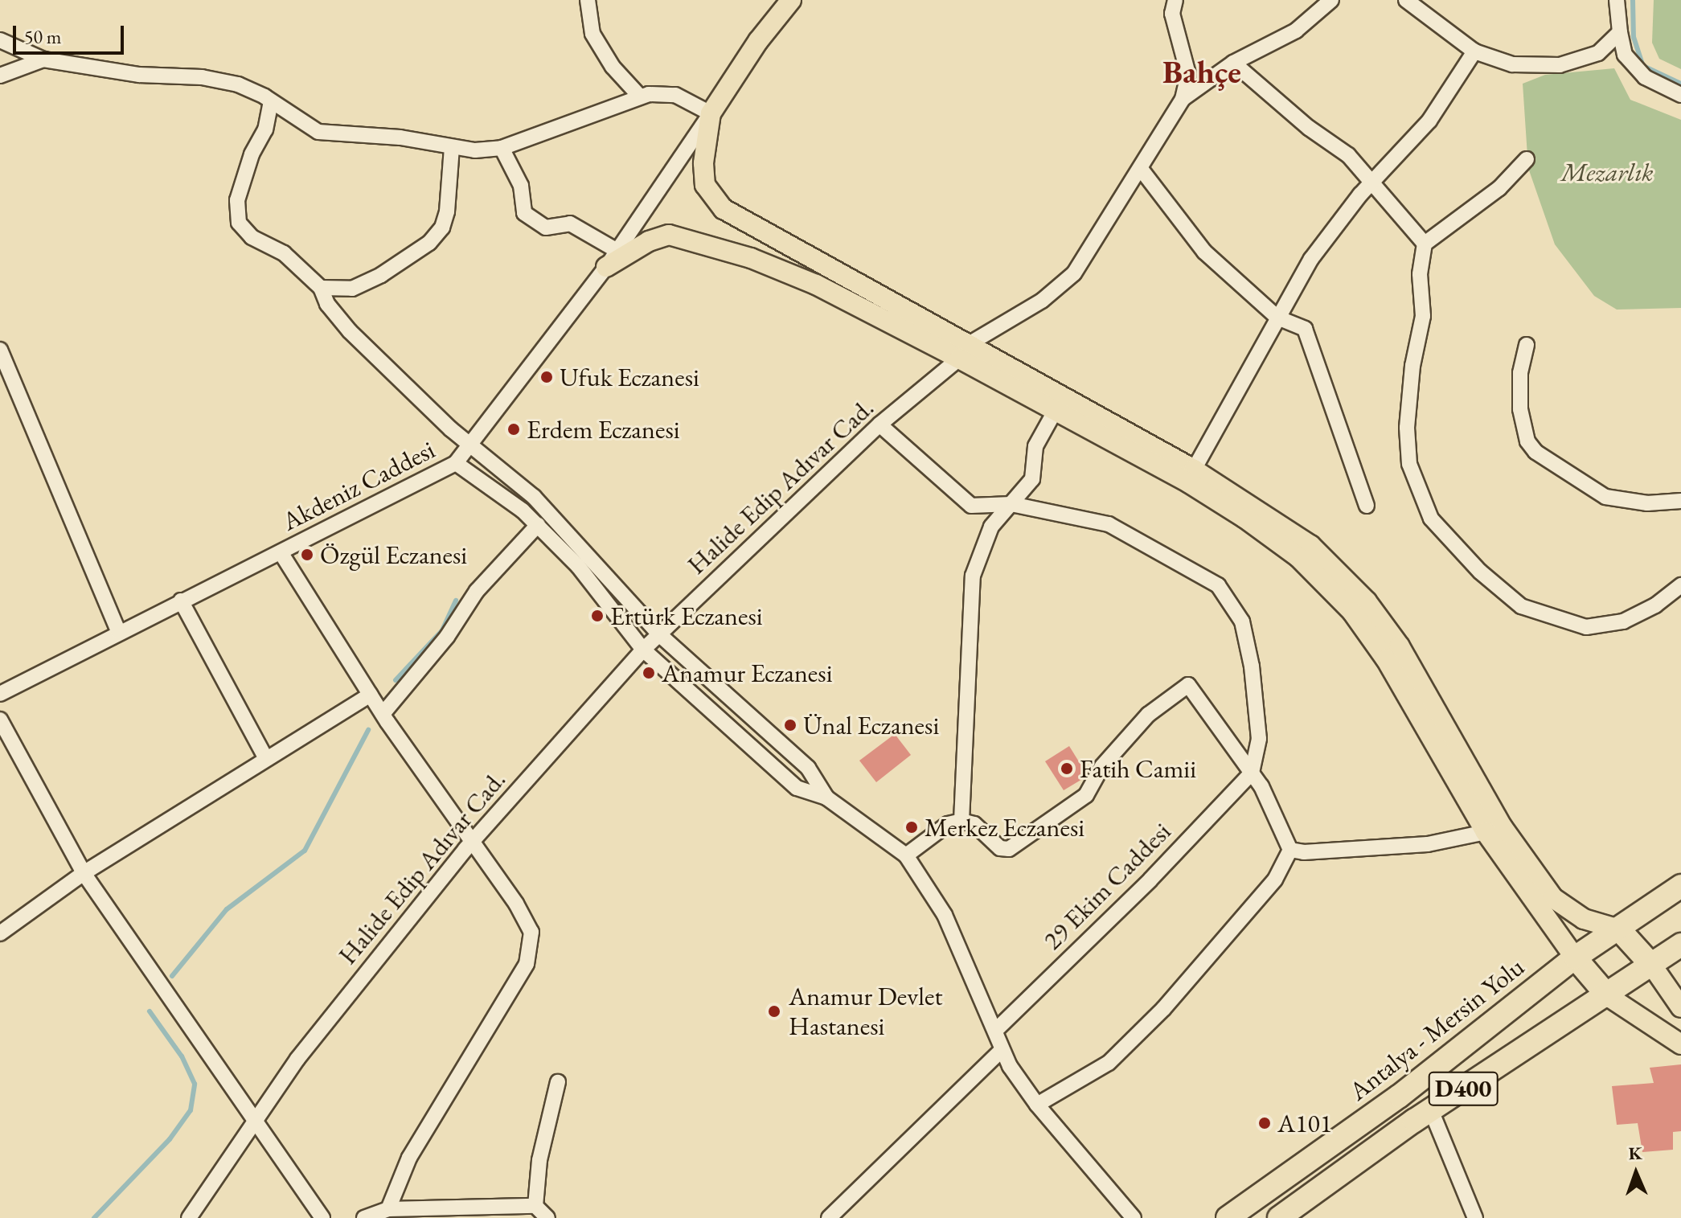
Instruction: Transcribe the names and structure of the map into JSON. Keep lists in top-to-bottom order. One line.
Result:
{"streets":{"highway":["Antalya - Mersin Yolu","D400"],"street":["Akdeniz Caddesi","Halide Edip Adıvar Cad.","29 Ekim Caddesi"]},"districts":["Bahçe"],"parks":["Mezarlık"],"places":["Ufuk Eczanesi","Erdem Eczanesi","Özgül Eczanesi","Ertürk Eczanesi","Anamur Eczanesi","Ünal Eczanesi","Fatih Camii","Merkez Eczanesi","Anamur Devlet Hastanesi","A101"],"scale_bar":"50 m","north":"top"}
